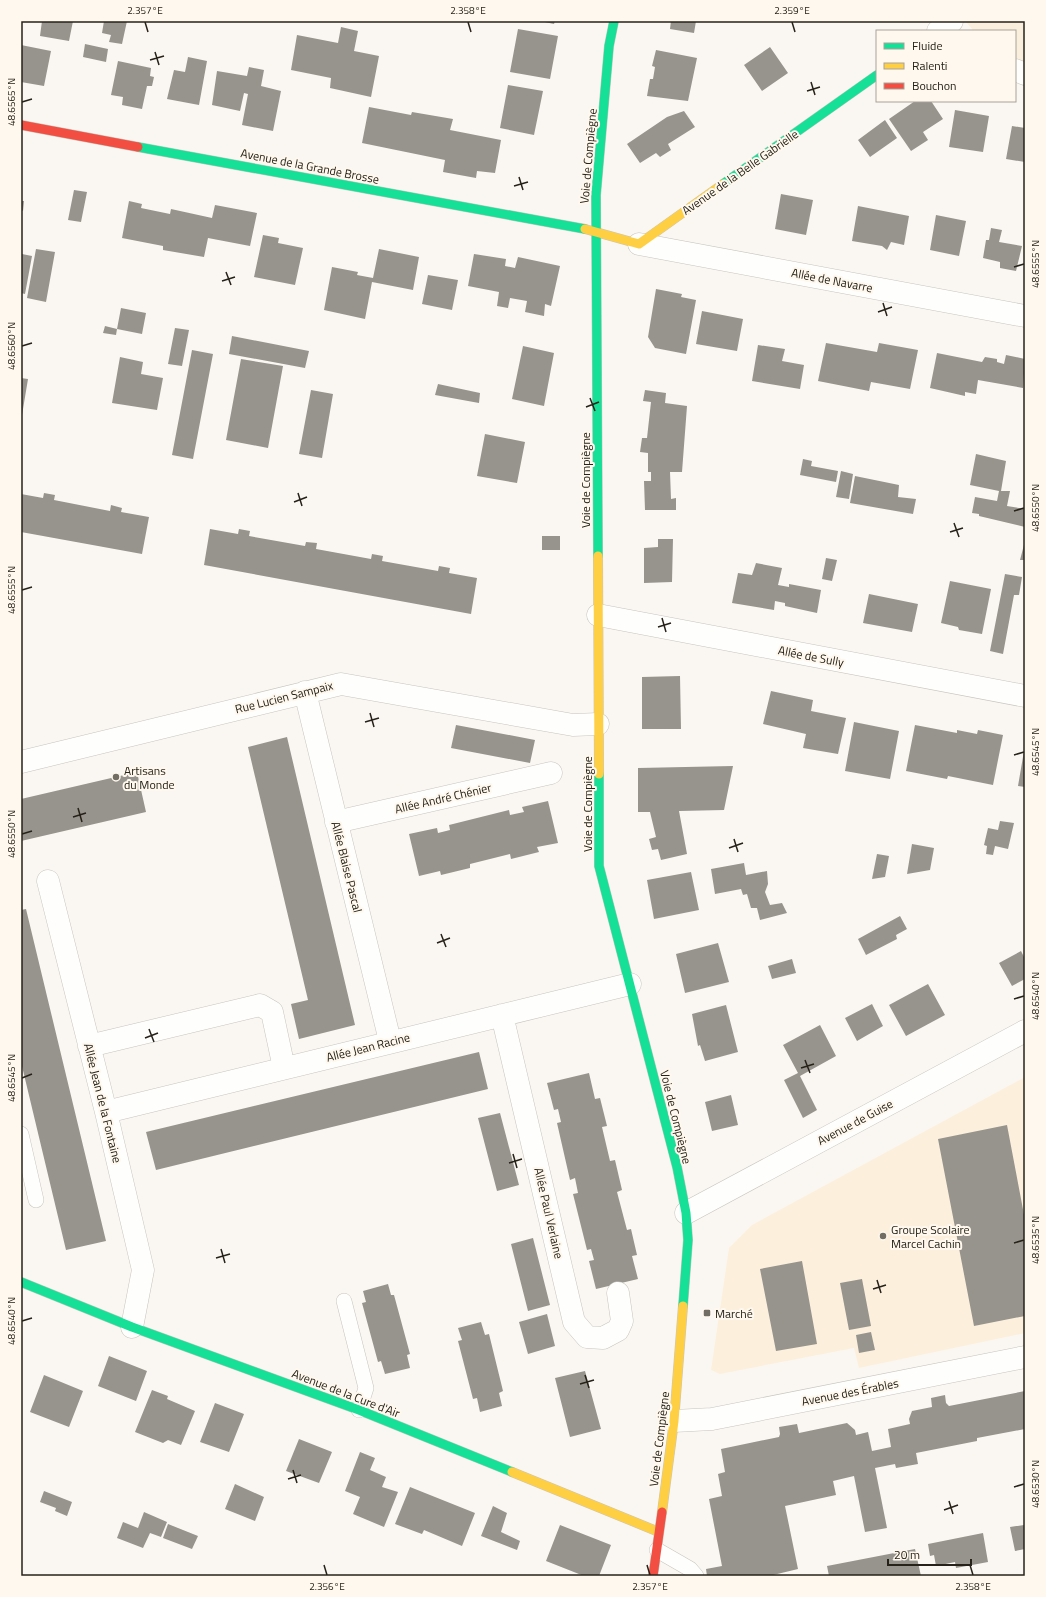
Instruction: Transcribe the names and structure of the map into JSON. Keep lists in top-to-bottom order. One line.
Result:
{"streets":{"street":["Voie de Compiègne","Avenue de la Grande Brosse","Avenue de la Belle Gabrielle","Allée de Navarre","Allée de Sully","Rue Lucien Sampaix","Allée André Chénier","Allée Blaise Pascal","Allée Jean Racine","Allée Jean de la Fontaine","Avenue de Guise","Allée Paul Verlaine","Avenue des Érables","Avenue de la Cure d'Air"]},"crossings":[["Voie de Compiègne","Avenue de la Grande Brosse"],["Voie de Compiègne","Allée de Sully"],["Voie de Compiègne","Rue Lucien Sampaix"],["Voie de Compiègne","Allée Jean Racine"],["Voie de Compiègne","Avenue de Guise"],["Voie de Compiègne","Avenue des Érables"],["Voie de Compiègne","Avenue de la Cure d'Air"],["Avenue de la Belle Gabrielle","Allée de Navarre"],["Rue Lucien Sampaix","Allée Blaise Pascal"],["Allée André Chénier","Allée Blaise Pascal"],["Allée Blaise Pascal","Allée Jean Racine"],["Allée Jean Racine","Allée Jean de la Fontaine"],["Allée Jean Racine","Allée Paul Verlaine"],["Allée Jean de la Fontaine","Avenue de la Cure d'Air"]],"places":{"other":["Artisans du Monde","Groupe Scolaire Marcel Cachin"],"transit":["Marché"]},"legend":["Fluide","Ralenti","Bouchon"],"scale_bar":"20 m","coordinates":["2.357°E","2.358°E","2.359°E","48.6565°N","48.6555°N","48.6560°N","48.6550°N","48.6545°N","48.6540°N","48.6535°N","48.6530°N","2.356°E"]}
